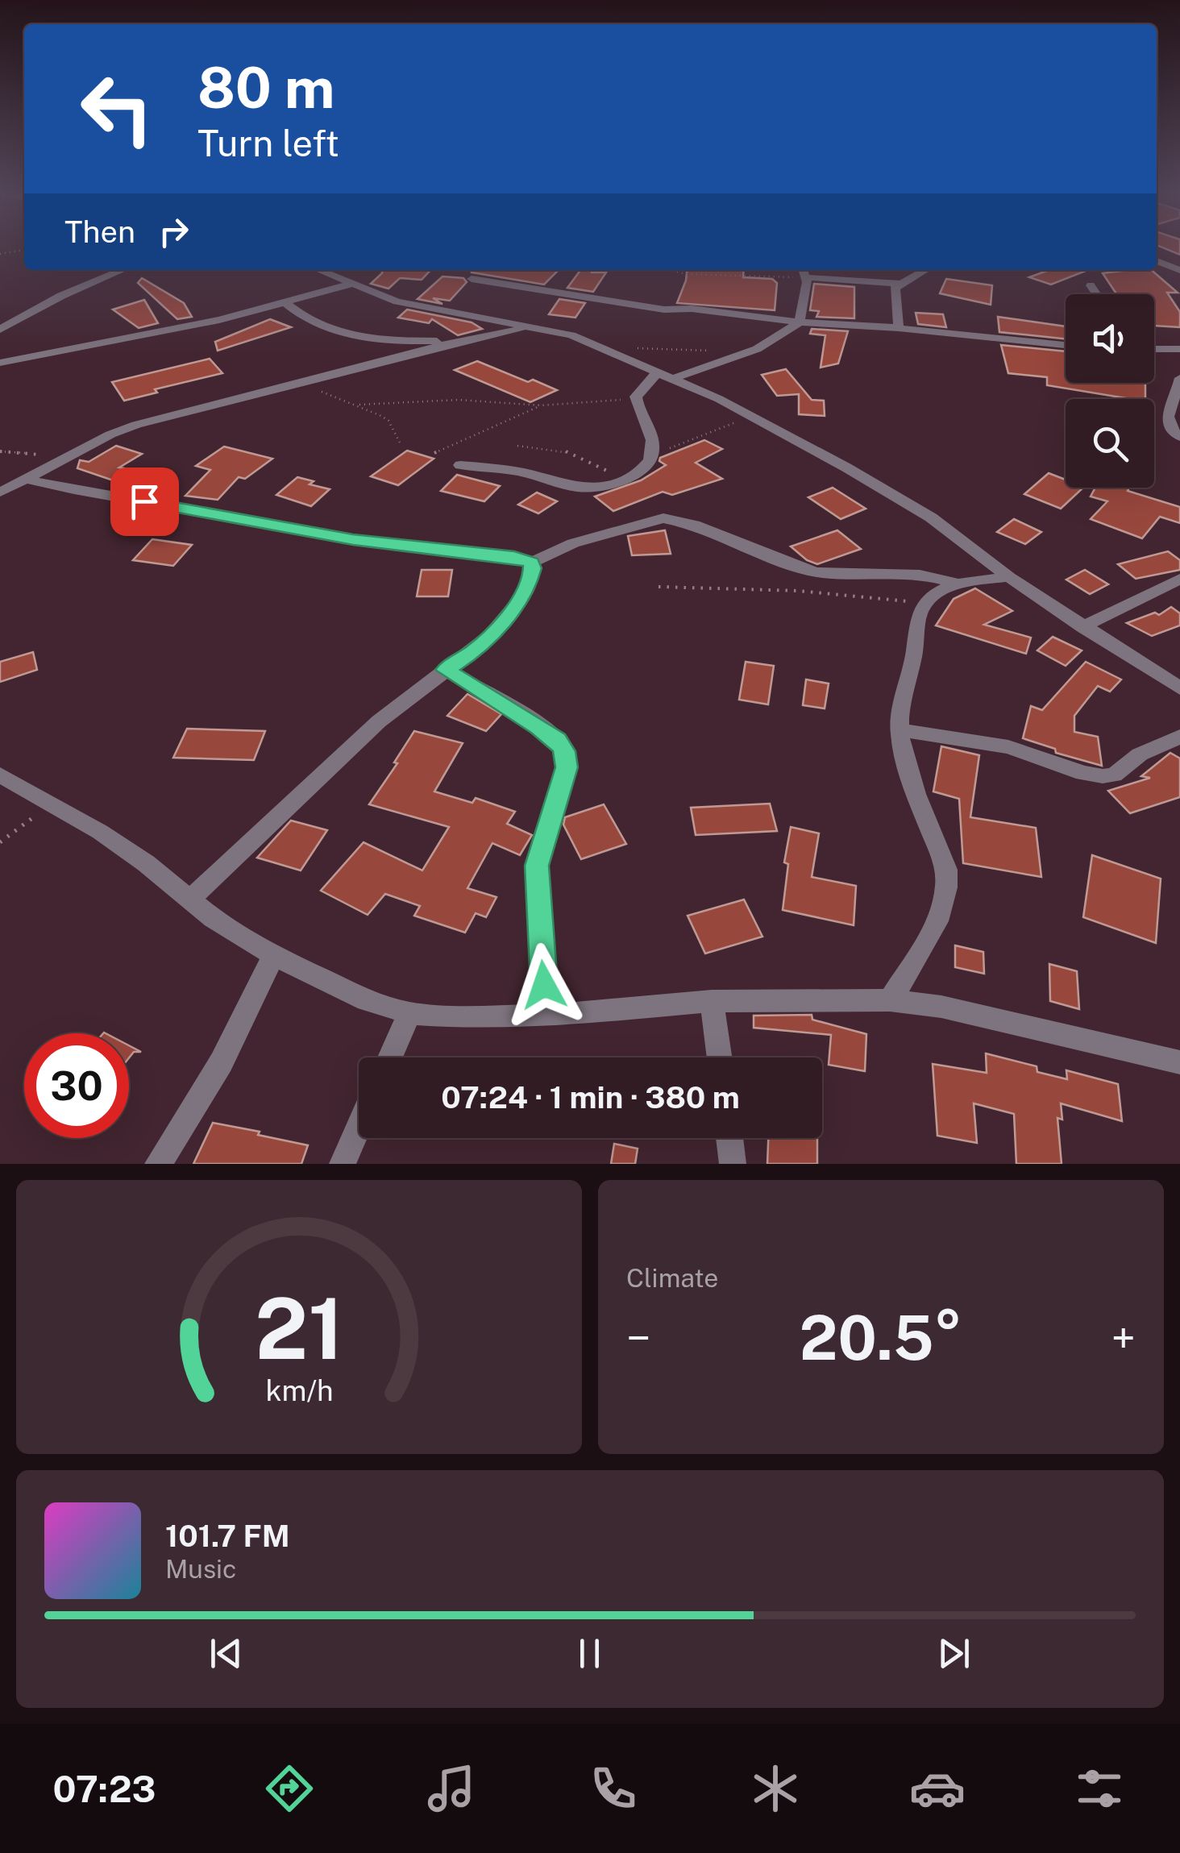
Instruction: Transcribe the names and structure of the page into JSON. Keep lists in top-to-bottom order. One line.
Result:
{"page":{"turn":["80 m","Turn left"],"then":"Then","limit":"30","trip":"07:24 · 1 min · 380 m","tile":"Climate","heat":["−","20.5°","+"],"song":["101.7 FM","Music"],"tabs":"07:23","gauge":["21","km/h"]}}
